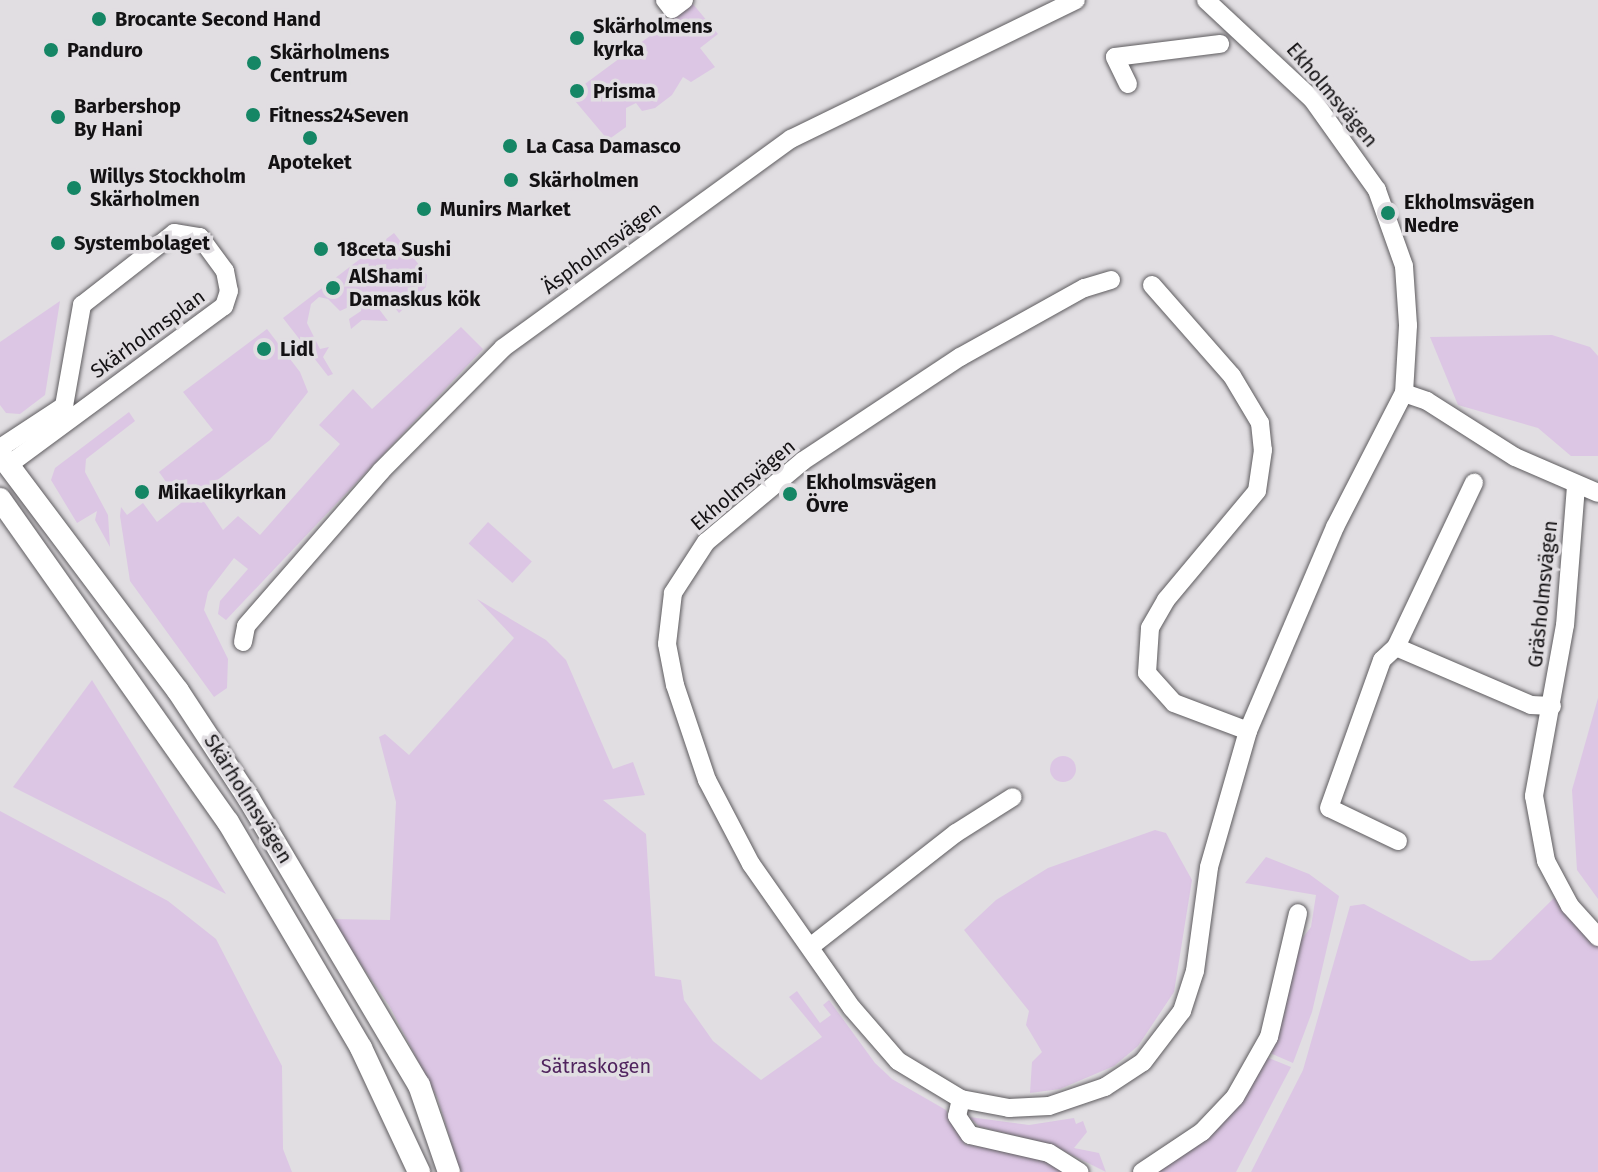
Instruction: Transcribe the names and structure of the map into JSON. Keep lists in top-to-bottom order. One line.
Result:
{"streets":{"main road":["Skärholmsvägen"],"street":["Ekholmsvägen","Äspholmsvägen","Skärholmsplan","Gräsholmsvägen"]},"crossings":[["Skärholmsplan","Skärholmsvägen"]],"parks":["Sätraskogen"],"places":["Brocante Second Hand","Skärholmens kyrka","Panduro","Skärholmens Centrum","Prisma","Fitness24Seven","Barbershop By Hani","Apoteket","La Casa Damasco","Skärholmen","Willys Stockholm Skärholmen","Munirs Market","Ekholmsvägen Nedre","Systembolaget","18ceta Sushi","AlShami Damaskus kök","Lidl","Mikaelikyrkan","Ekholmsvägen Övre"]}
